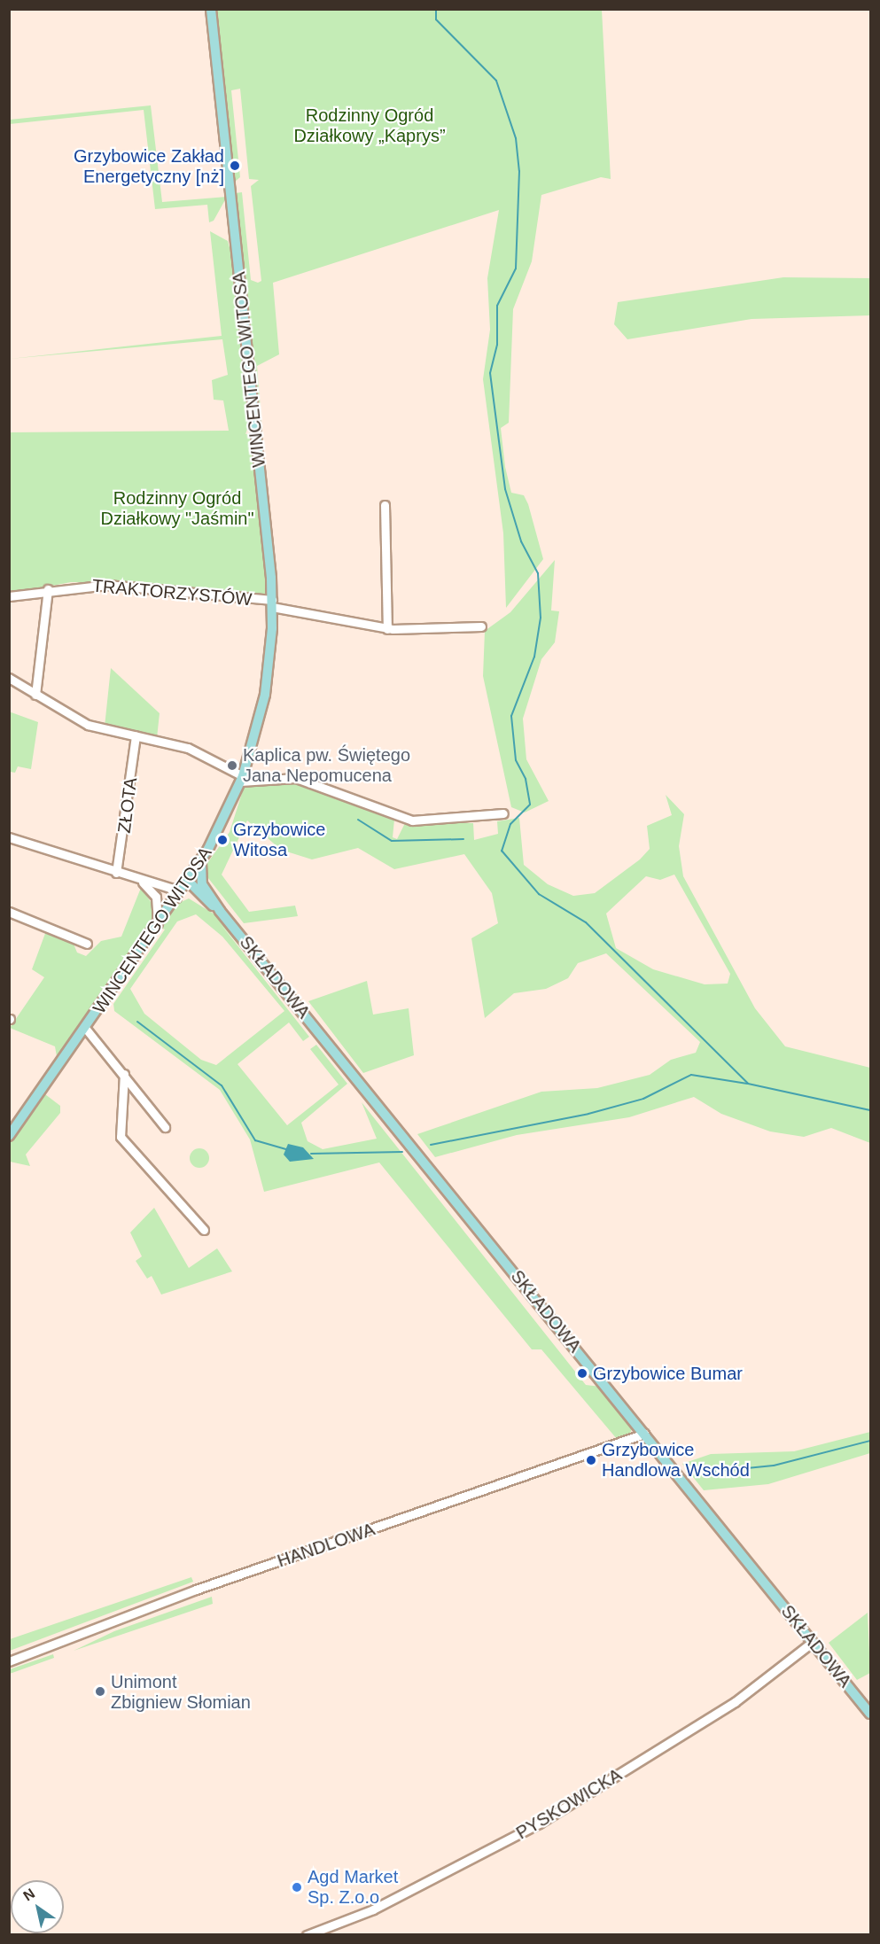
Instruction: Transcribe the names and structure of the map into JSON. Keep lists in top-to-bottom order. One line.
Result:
{"streets":{"main road":["WINCENTEGO WITOSA","SKŁADOWA"],"street":["TRAKTORZYSTÓW","ZŁOTA","HANDLOWA","PYSKOWICKA"]},"crossings":[["WINCENTEGO WITOSA","TRAKTORZYSTÓW"],["WINCENTEGO WITOSA","SKŁADOWA"],["SKŁADOWA","HANDLOWA"],["SKŁADOWA","PYSKOWICKA"]],"parks":["Rodzinny Ogród Działkowy „Kaprys”","Rodzinny Ogród Działkowy \"Jaśmin\""],"places":["Grzybowice Zakład Energetyczny [nż]","Kaplica pw. Świętego Jana Nepomucena","Grzybowice Witosa","Grzybowice Bumar","Grzybowice Handlowa Wschód","Unimont Zbigniew Słomian","Agd Market Sp. Z.o.o"],"north":"top left"}
